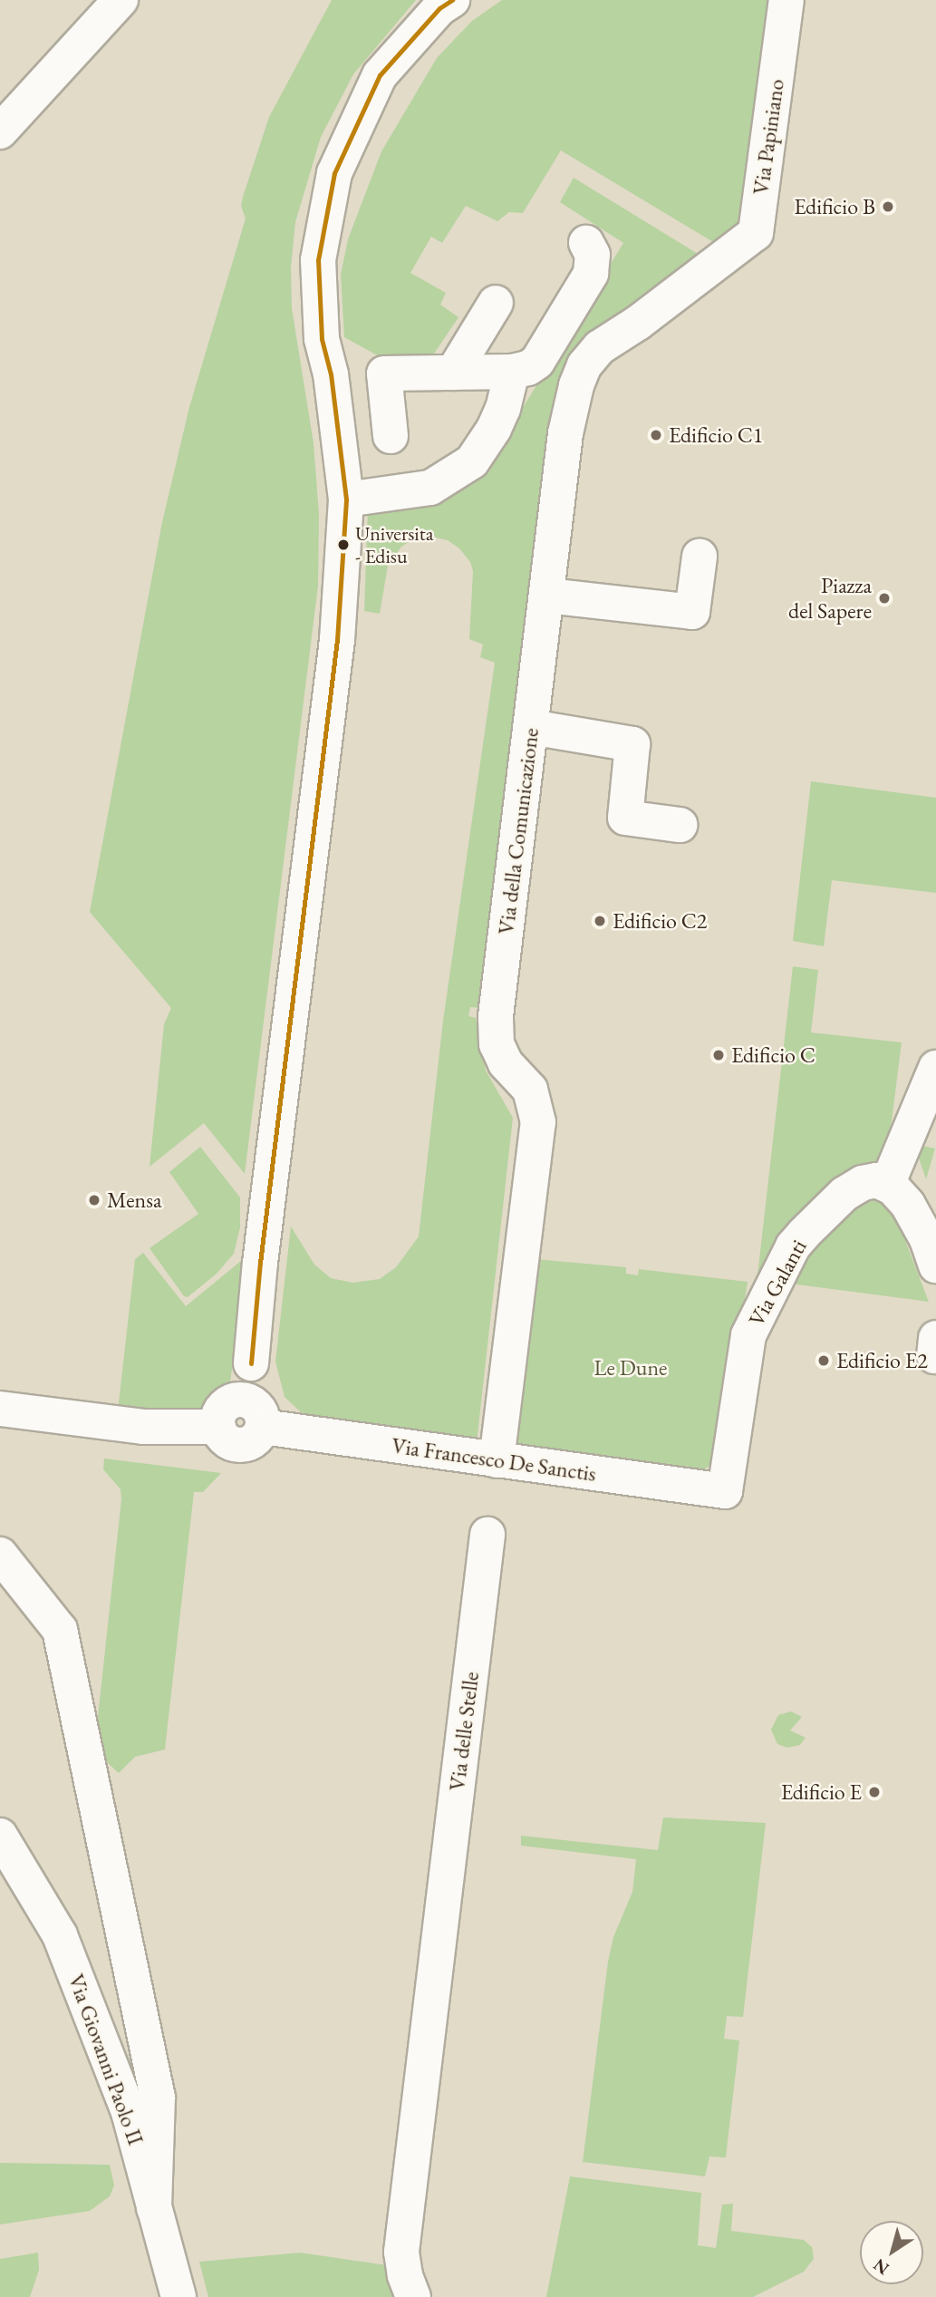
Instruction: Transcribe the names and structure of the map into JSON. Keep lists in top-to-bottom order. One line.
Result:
{"streets":{"street":["Via Papiniano","Via della Comunicazione","Via Galanti","Via Francesco De Sanctis","Via delle Stelle","Via Giovanni Paolo II"]},"crossings":[["Via Papiniano","Via della Comunicazione"],["Via della Comunicazione","Via Francesco De Sanctis"],["Via Galanti","Via Francesco De Sanctis"]],"parks":["Le Dune"],"places":["Edificio B","Edificio C1","Universita - Edisu","Piazza del Sapere","Edificio C2","Edificio C","Mensa","Edificio E2","Edificio E"],"north":"bottom left"}
